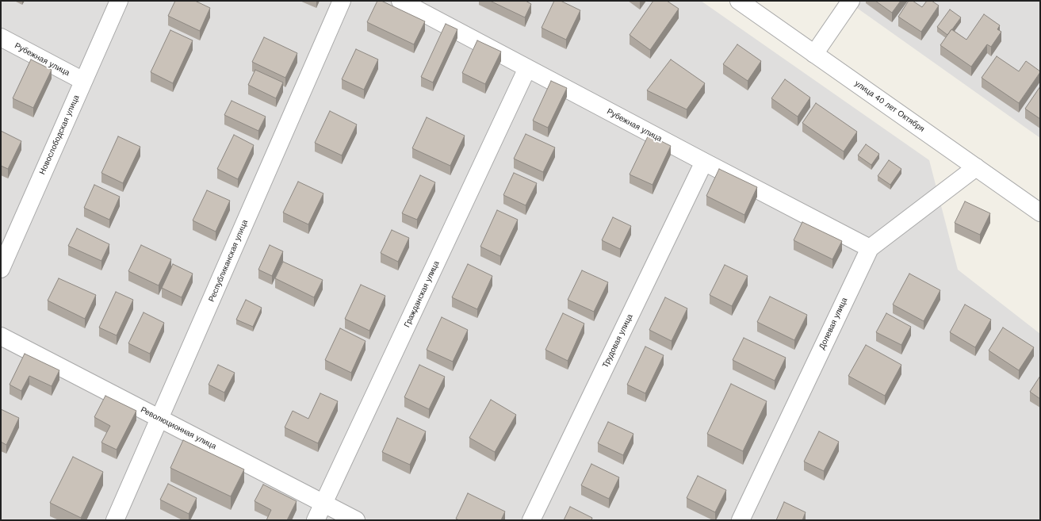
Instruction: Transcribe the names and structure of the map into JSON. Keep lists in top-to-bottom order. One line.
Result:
{"streets":{"street":["Рубежная улица","улица 40 лет Октября","Новослободская улица","Республиканская улица","Гражданская улица","Долевая улица","Трудовая улица","Революционная улица"]},"crossings":[["Рубежная улица","Новослободская улица"],["Рубежная улица","Гражданская улица"],["Рубежная улица","Долевая улица"],["Рубежная улица","Трудовая улица"],["улица 40 лет Октября","Долевая улица"],["Республиканская улица","Революционная улица"],["Гражданская улица","Революционная улица"]]}
